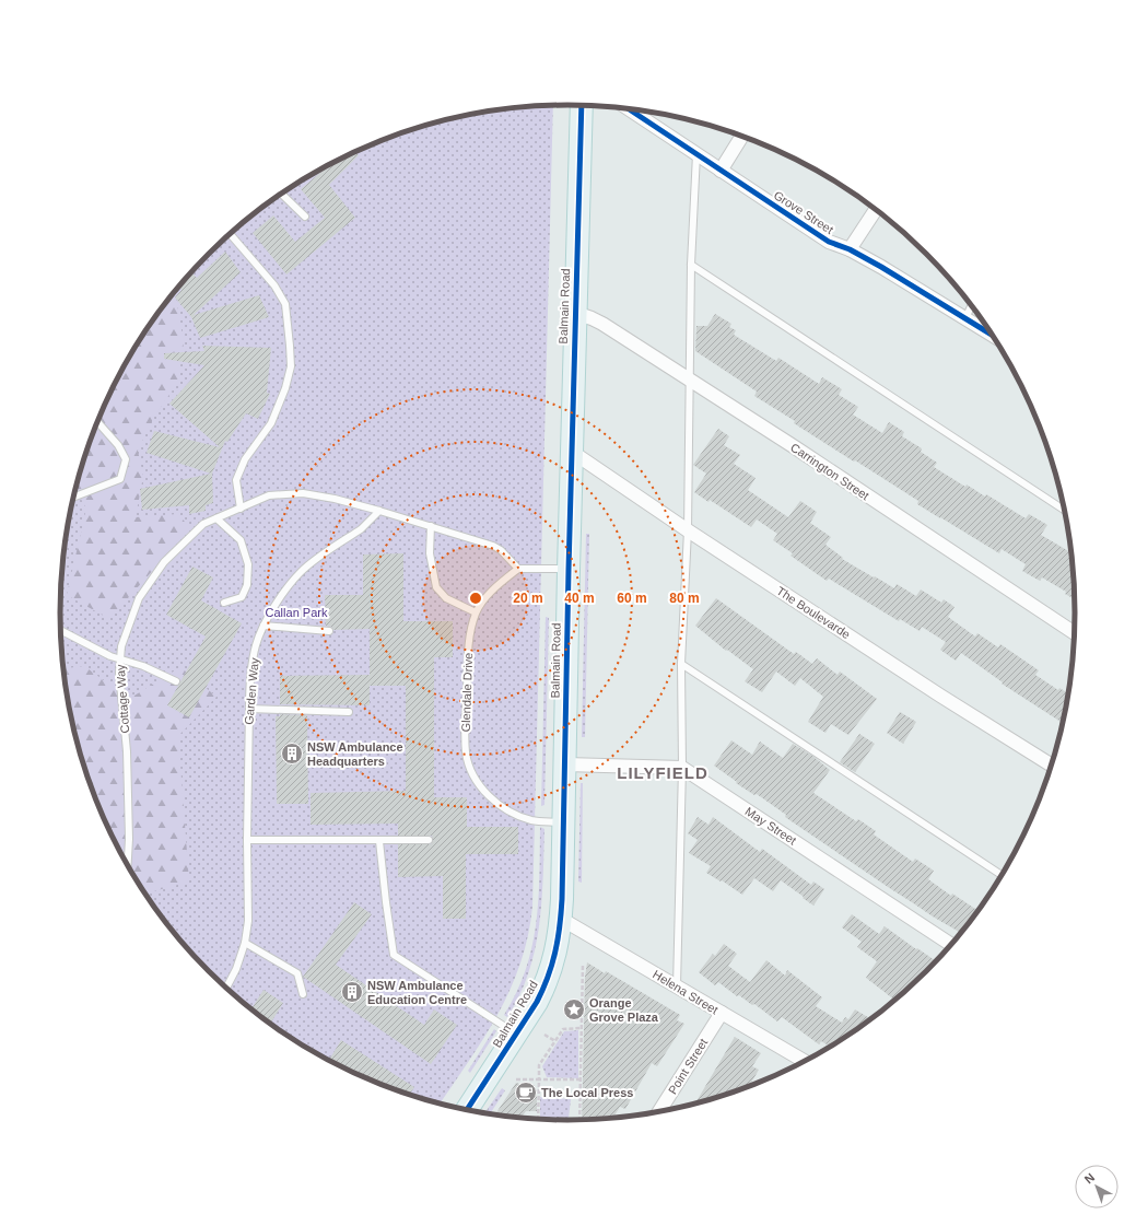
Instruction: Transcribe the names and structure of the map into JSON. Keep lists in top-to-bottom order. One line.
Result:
{"streets":{"main road":["Balmain Road"],"street":["Grove Street","Carrington Street","The Boulevarde","May Street","Helena Street","Point Street"],"lane":["Garden Way","Glendale Drive","Cottage Way"]},"crossings":[["Balmain Road","Carrington Street"],["Balmain Road","The Boulevarde"],["Balmain Road","Glendale Drive"],["Balmain Road","Helena Street"],["Garden Way","Cottage Way"],["Helena Street","Point Street"]],"districts":["LILYFIELD"],"parks":["Callan Park"],"places":{"building":["NSW Ambulance Headquarters","NSW Ambulance Education Centre"],"place":["Orange Grove Plaza"],"cafe":["The Local Press"]},"north":"top left","rings":["20 m","40 m","60 m","80 m"]}
